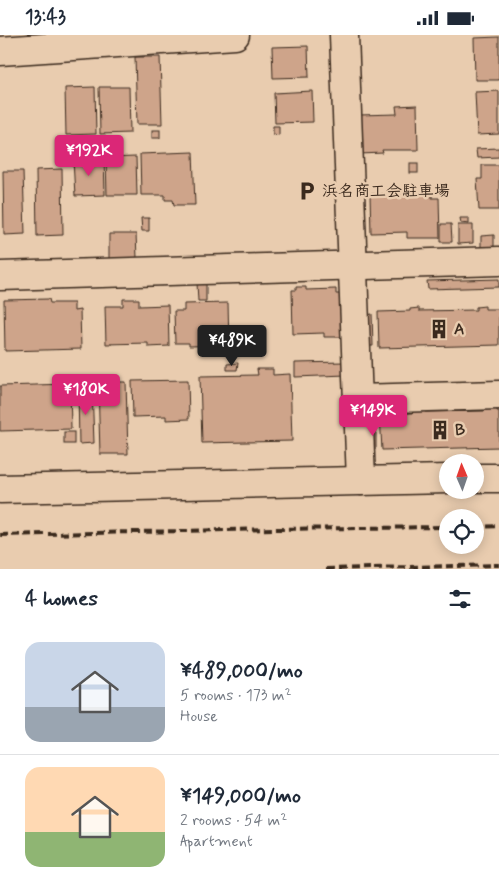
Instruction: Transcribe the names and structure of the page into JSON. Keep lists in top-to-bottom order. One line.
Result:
{"places":{"parking":["浜名商工会駐車場"],"building":["A","B"]},"north":"top","page":{"status":"13:43","price":["¥192K","¥489K","¥180K","¥149K"],"heading":"4 homes","list":[{"name":"¥489,000/mo","note":"5 rooms · 173 m² · House"},{"name":"¥149,000/mo","note":"2 rooms · 54 m² · Apartment"}]}}
